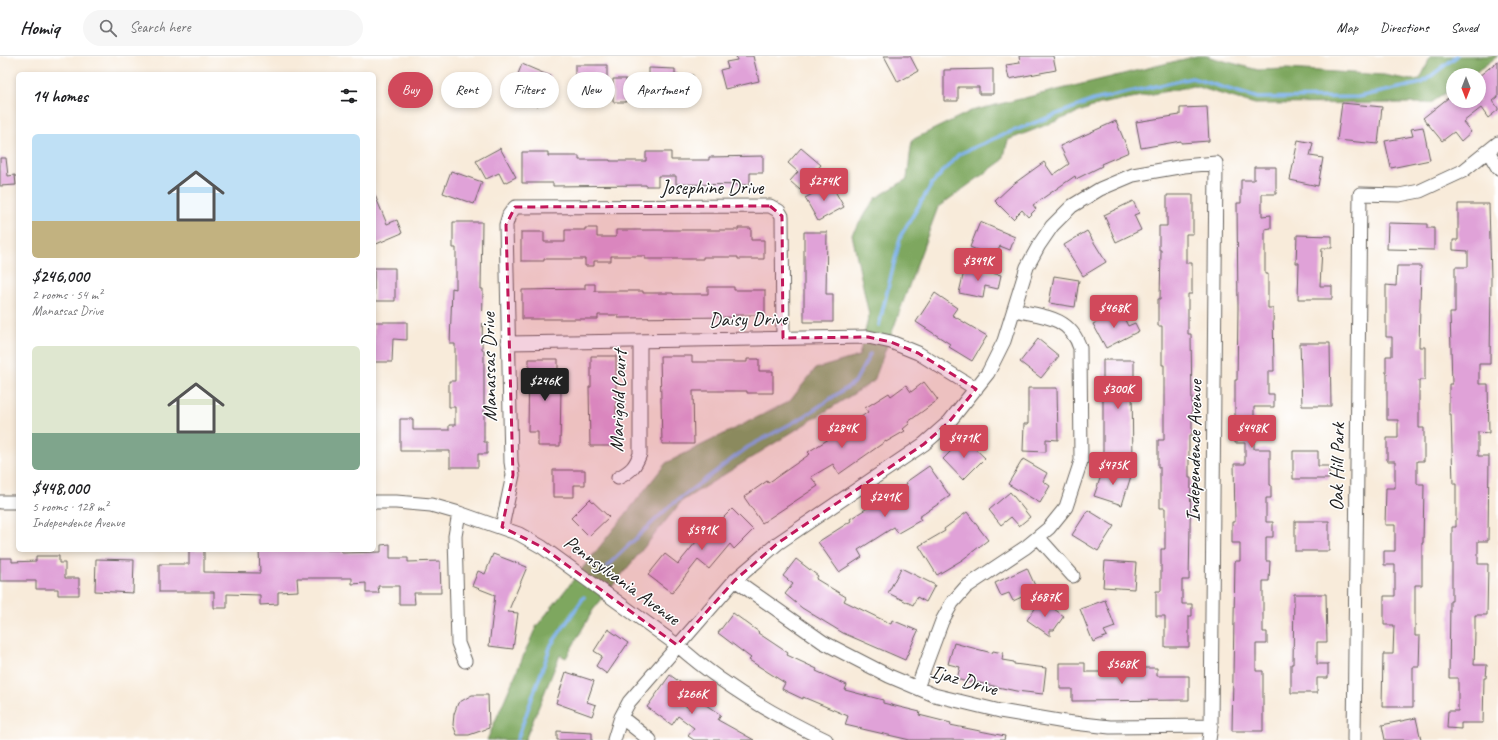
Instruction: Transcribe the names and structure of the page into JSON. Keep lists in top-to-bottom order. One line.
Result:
{"streets":{"street":["Josephine Drive","Daisy Drive","Manassas Drive","Marigold Court","Independence Avenue","Oak Hill Park","Pennsylvania Avenue","Ijaz Drive"]},"crossings":[["Josephine Drive","Daisy Drive"],["Josephine Drive","Manassas Drive"],["Daisy Drive","Manassas Drive"],["Daisy Drive","Marigold Court"],["Manassas Drive","Pennsylvania Avenue"],["Independence Avenue","Ijaz Drive"]],"north":"bottom","page":{"header":"Homiq","search":"Search here","nav":["Map","Directions","Saved"],"chip":["Buy","Rent","Filters","New","Apartment"],"heading":"14 homes","list":[{"name":"$246,000","note":"2 rooms · 54 m² · Manassas Drive"},{"name":"$448,000","note":"5 rooms · 128 m² · Independence Avenue"}],"price":["$274K","$349K","$468K","$246K","$300K","$284K","$448K","$471K","$475K","$241K","$591K","$687K","$568K","$266K"]}}
